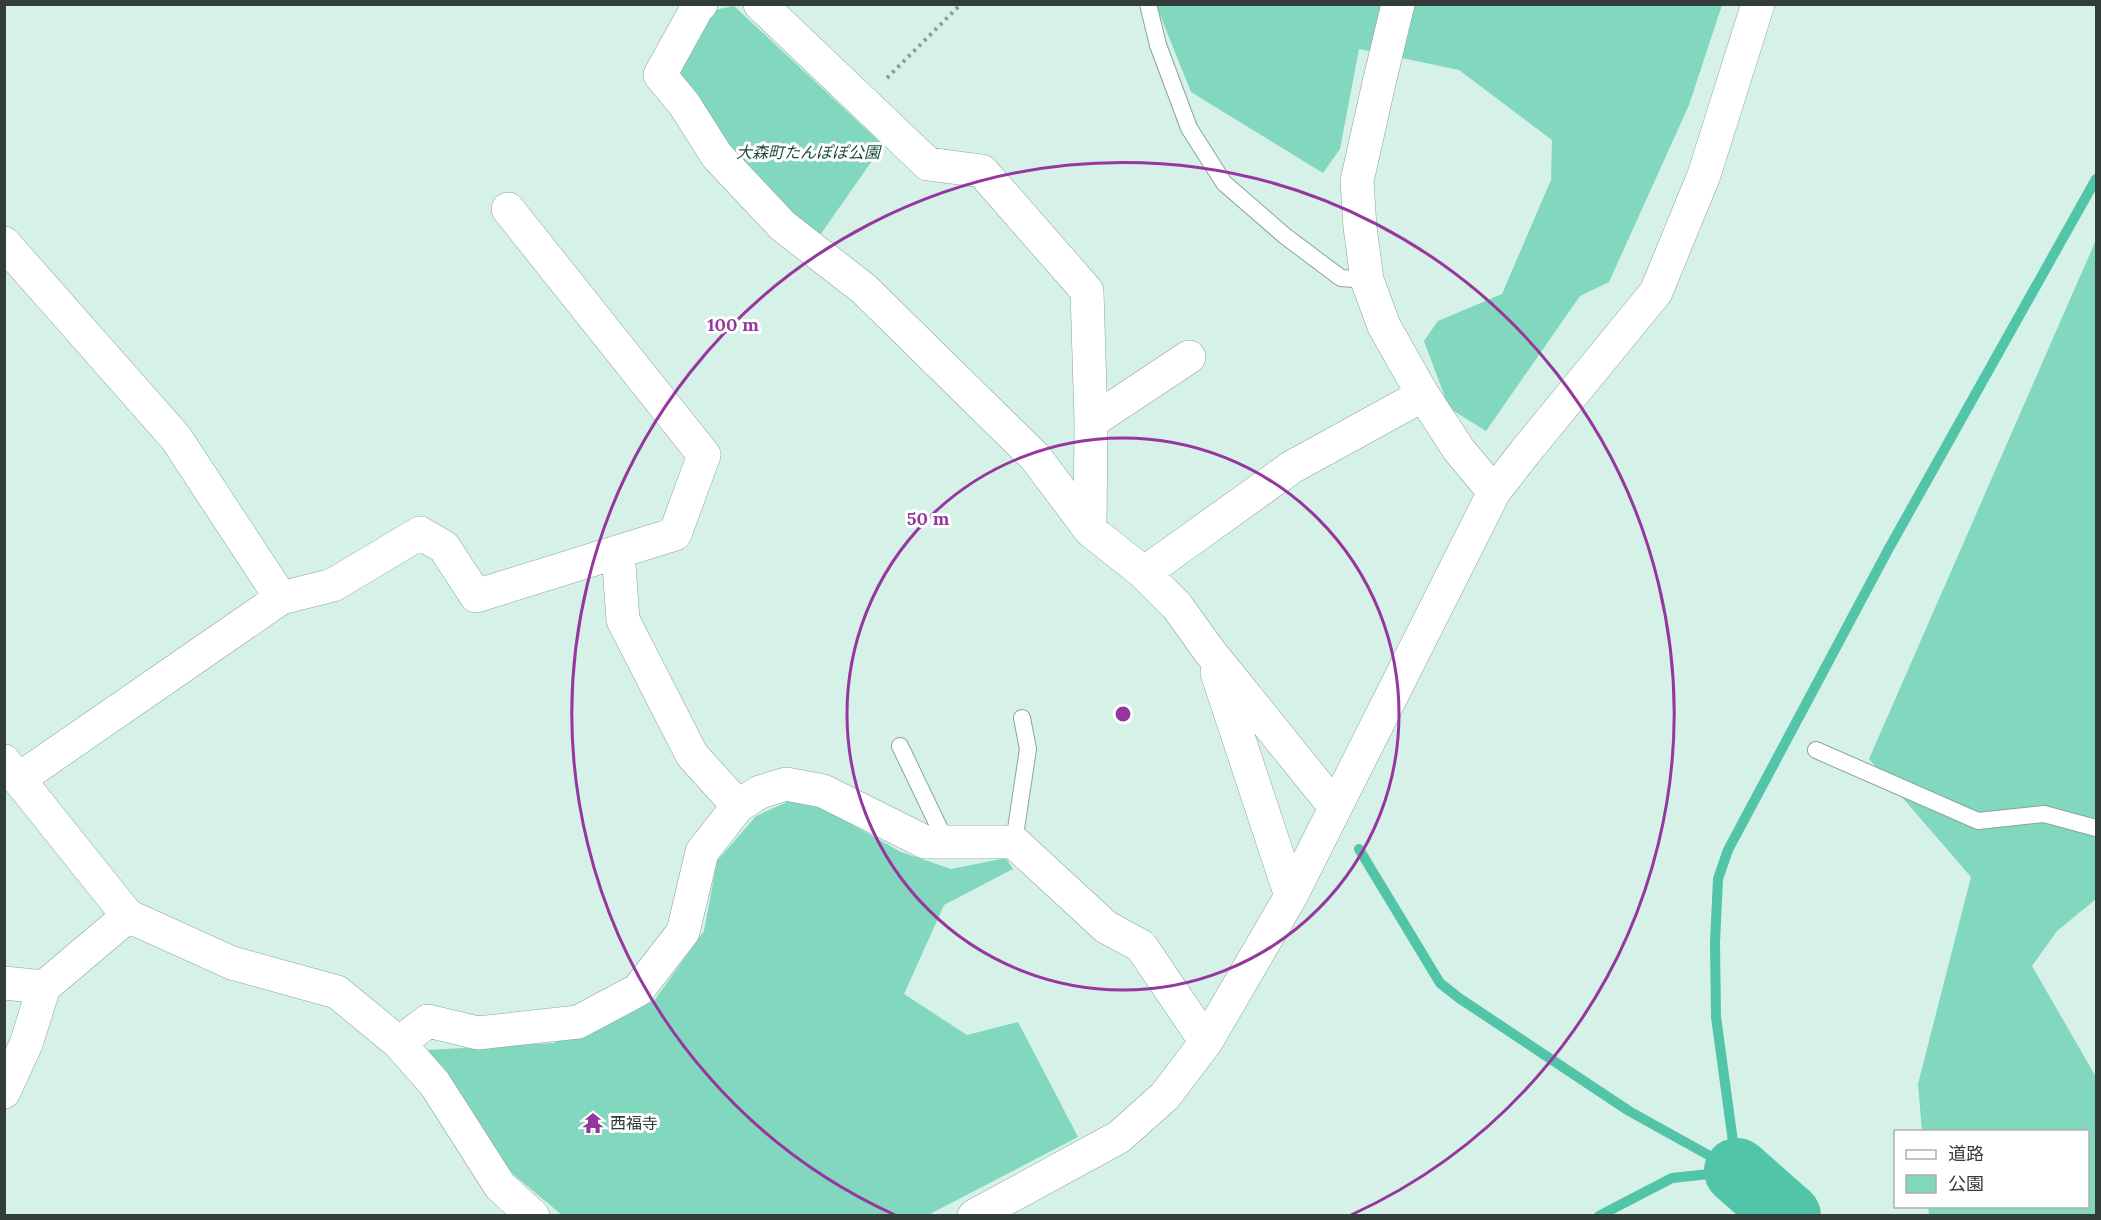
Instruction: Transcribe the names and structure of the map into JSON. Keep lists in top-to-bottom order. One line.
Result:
{"parks":["大森町たんぽぽ公園"],"places":{"temple":["西福寺"]},"legend":["道路","公園"],"rings":["100 m","50 m"]}
